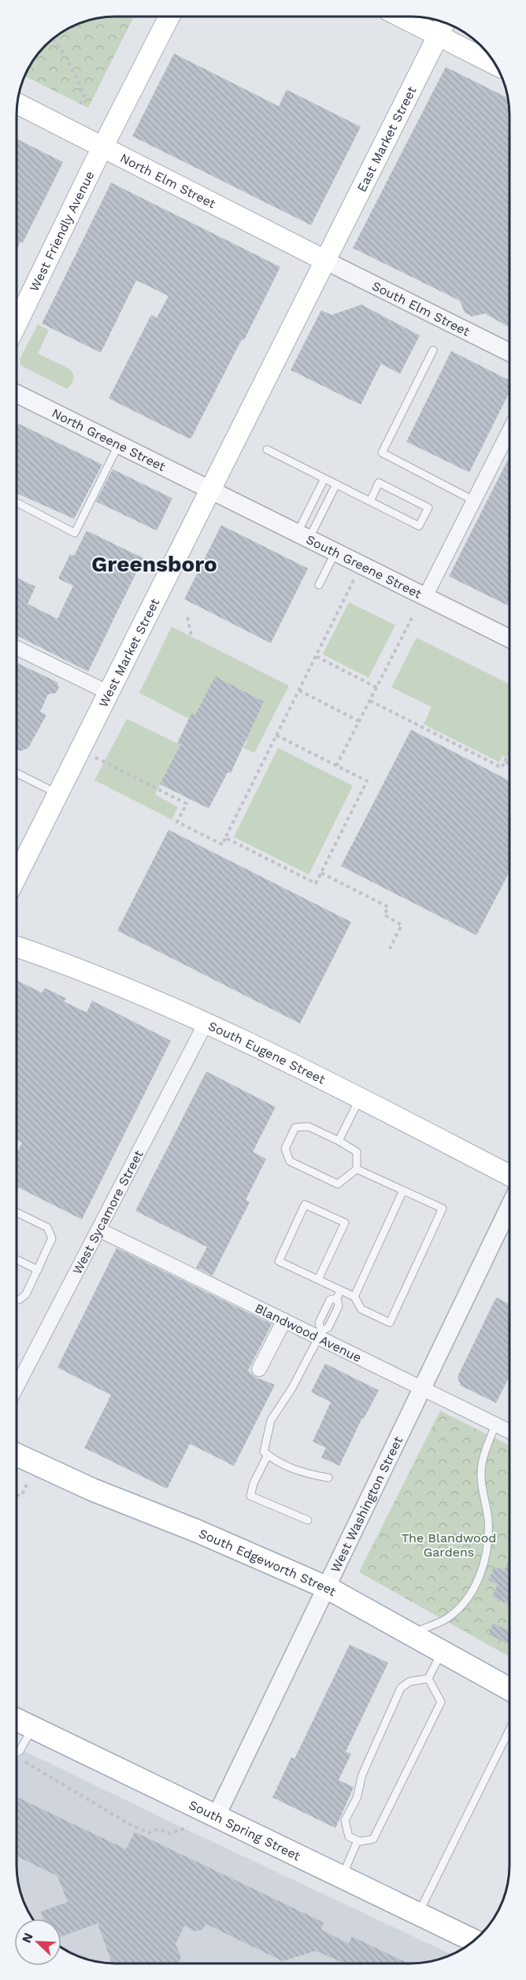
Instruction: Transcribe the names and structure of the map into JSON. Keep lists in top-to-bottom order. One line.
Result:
{"streets":{"main road":["East Market Street","North Elm Street","West Friendly Avenue","West Market Street","South Eugene Street","South Edgeworth Street","South Spring Street"],"street":["South Elm Street","North Greene Street","South Greene Street","West Sycamore Street","Blandwood Avenue","West Washington Street"]},"crossings":[["East Market Street","North Elm Street"],["East Market Street","South Elm Street"],["East Market Street","West Market Street"],["North Elm Street","West Friendly Avenue"],["North Elm Street","South Elm Street"],["North Elm Street","West Market Street"],["South Elm Street","West Market Street"],["North Greene Street","South Greene Street"],["North Greene Street","West Market Street"],["South Greene Street","West Market Street"],["South Eugene Street","West Sycamore Street"],["West Sycamore Street","Blandwood Avenue"],["Blandwood Avenue","West Washington Street"],["West Washington Street","South Edgeworth Street"],["West Washington Street","South Spring Street"]],"districts":["Greensboro"],"parks":["The Blandwood Gardens"],"north":"top left"}
